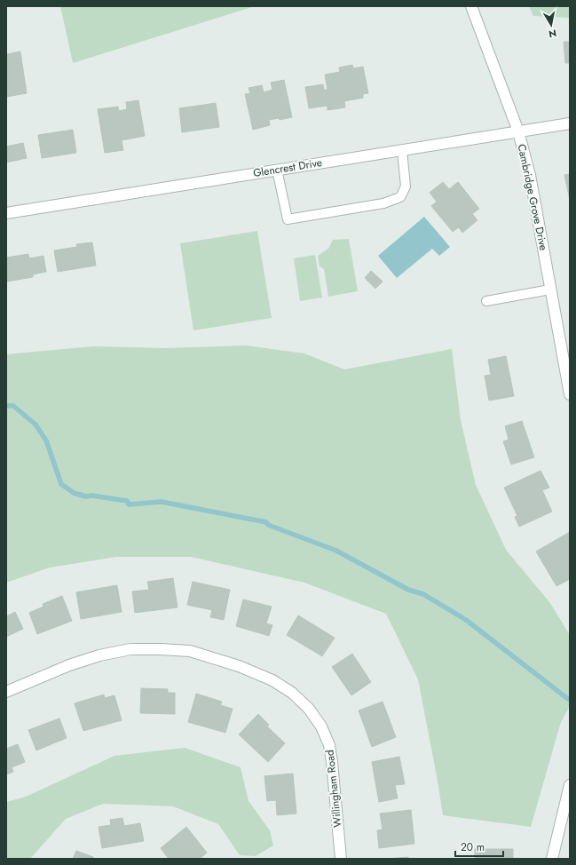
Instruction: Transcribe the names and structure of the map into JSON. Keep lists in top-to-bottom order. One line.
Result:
{"streets":{"street":["Glencrest Drive","Cambridge Grove Drive","Willingham Road"]},"crossings":[["Glencrest Drive","Cambridge Grove Drive"]],"scale_bar":"20 m","north":"bottom"}
